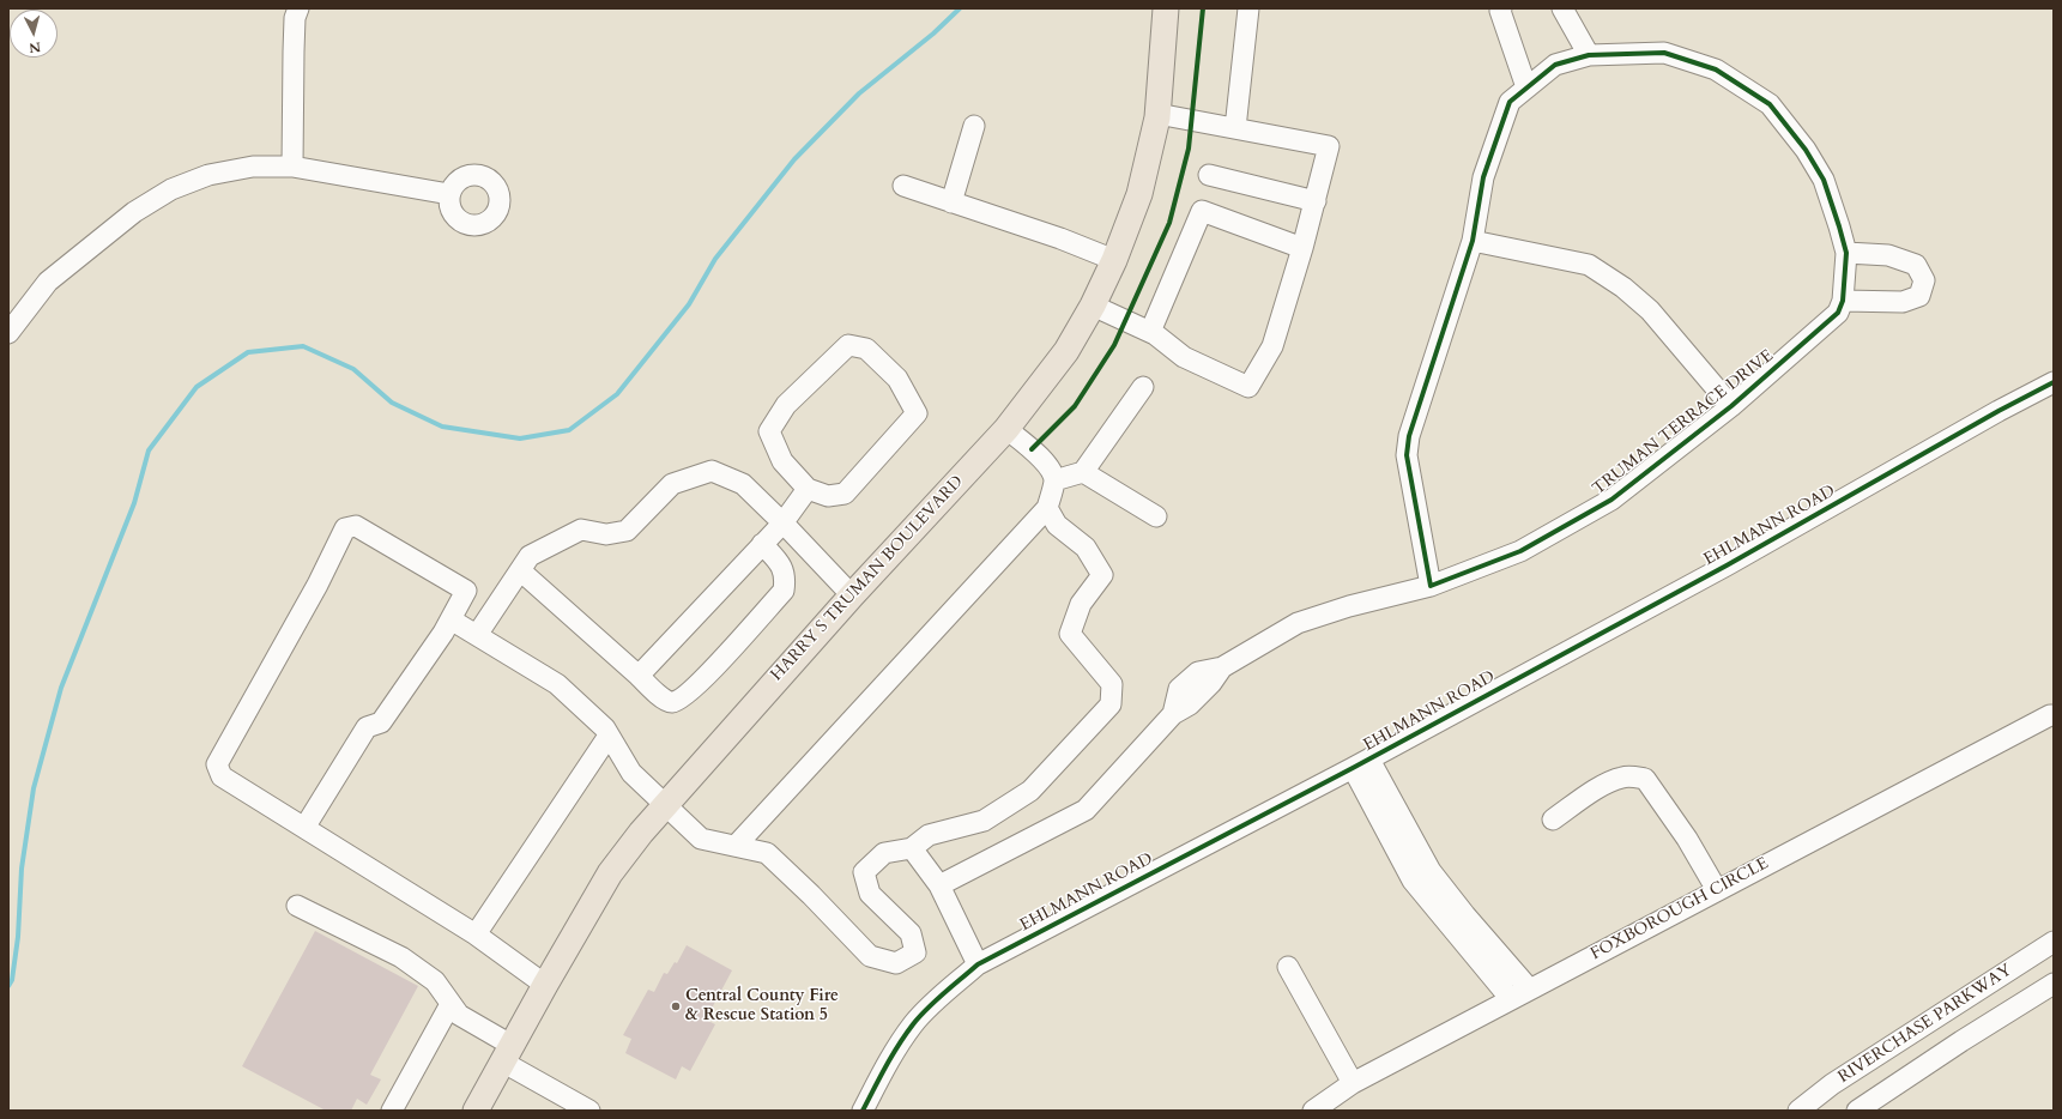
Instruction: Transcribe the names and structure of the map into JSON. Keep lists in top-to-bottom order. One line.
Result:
{"streets":{"main road":["HARRY S TRUMAN BOULEVARD"],"street":["TRUMAN TERRACE DRIVE","EHLMANN ROAD","FOXBOROUGH CIRCLE","RIVERCHASE PARKWAY"]},"places":["Central County Fire & Rescue Station 5"],"north":"bottom"}
